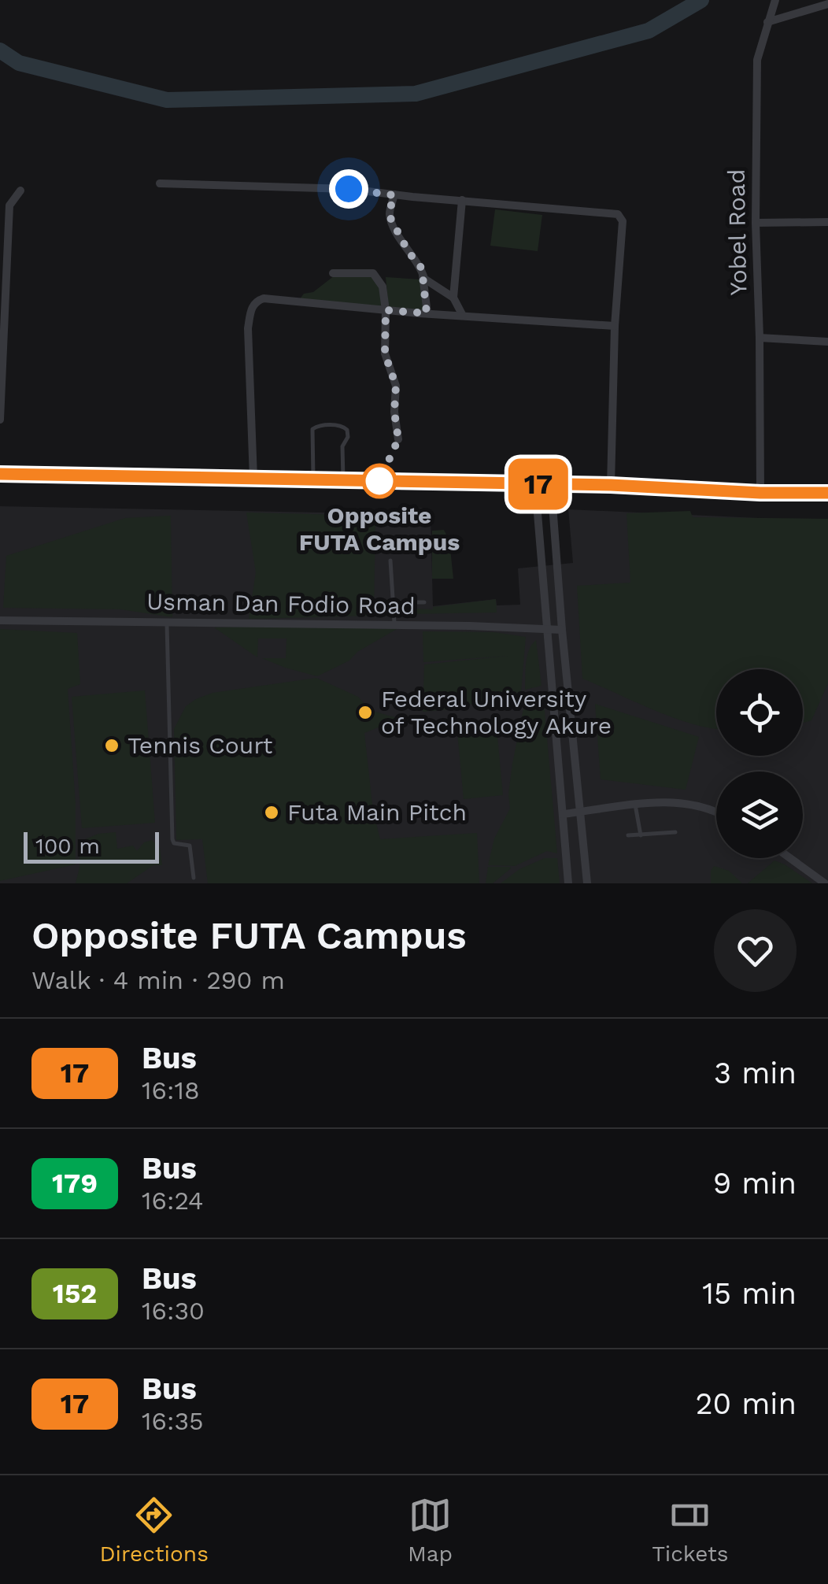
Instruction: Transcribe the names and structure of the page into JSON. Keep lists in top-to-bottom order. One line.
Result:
{"streets":{"street":["Yobel Road","Usman Dan Fodio Road"]},"places":["Opposite FUTA Campus","Federal University of Technology Akure","Tennis Court","Futa Main Pitch"],"lines":["bus line 17"],"scale_bar":"100 m","page":{"on_map":"17","scale":"100 m","heading":["Opposite FUTA Campus","Walk · 4 min · 290 m"],"list":[{"mark":"17","name":"Bus","note":"16:18","value":"3 min"},{"mark":"179","name":"Bus","note":"16:24","value":"9 min"},{"mark":"152","name":"Bus","note":"16:30","value":"15 min"},{"mark":"17","name":"Bus","note":"16:35","value":"20 min"}],"tabs":["Directions","Map","Tickets"]}}
